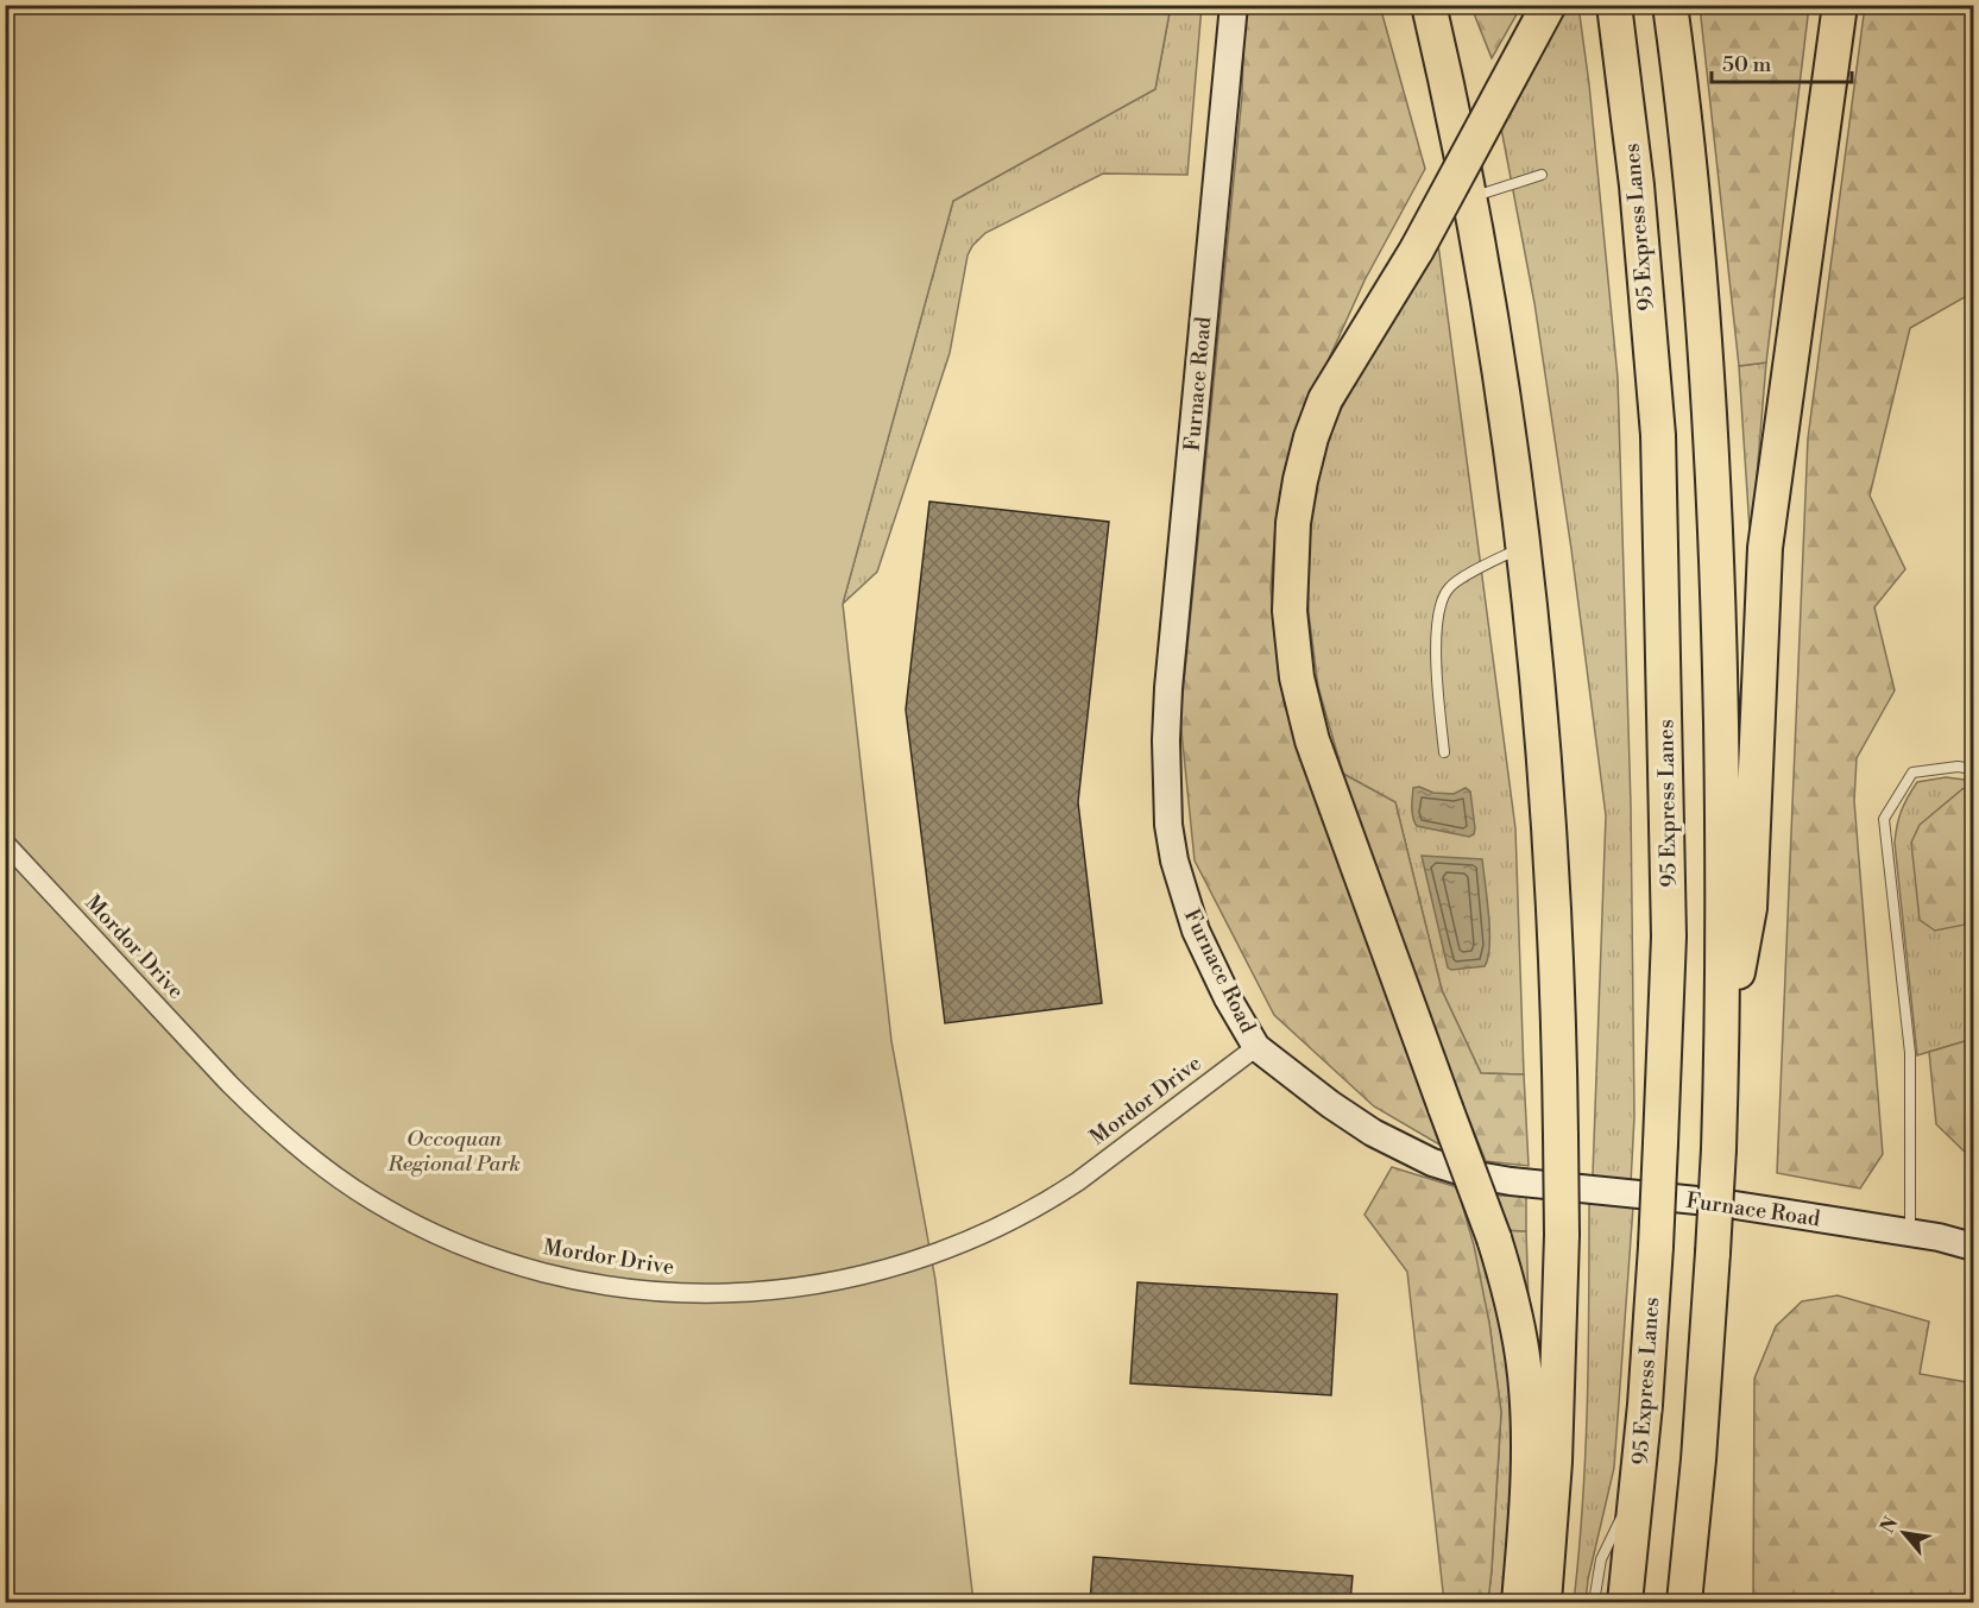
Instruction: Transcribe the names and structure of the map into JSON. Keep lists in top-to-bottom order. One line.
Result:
{"streets":{"highway":["95 Express Lanes"],"main road":["Furnace Road"],"street":["Mordor Drive"]},"crossings":[["Furnace Road","Mordor Drive"]],"parks":["Occoquan Regional Park"],"scale_bar":"50 m","north":"top left"}
